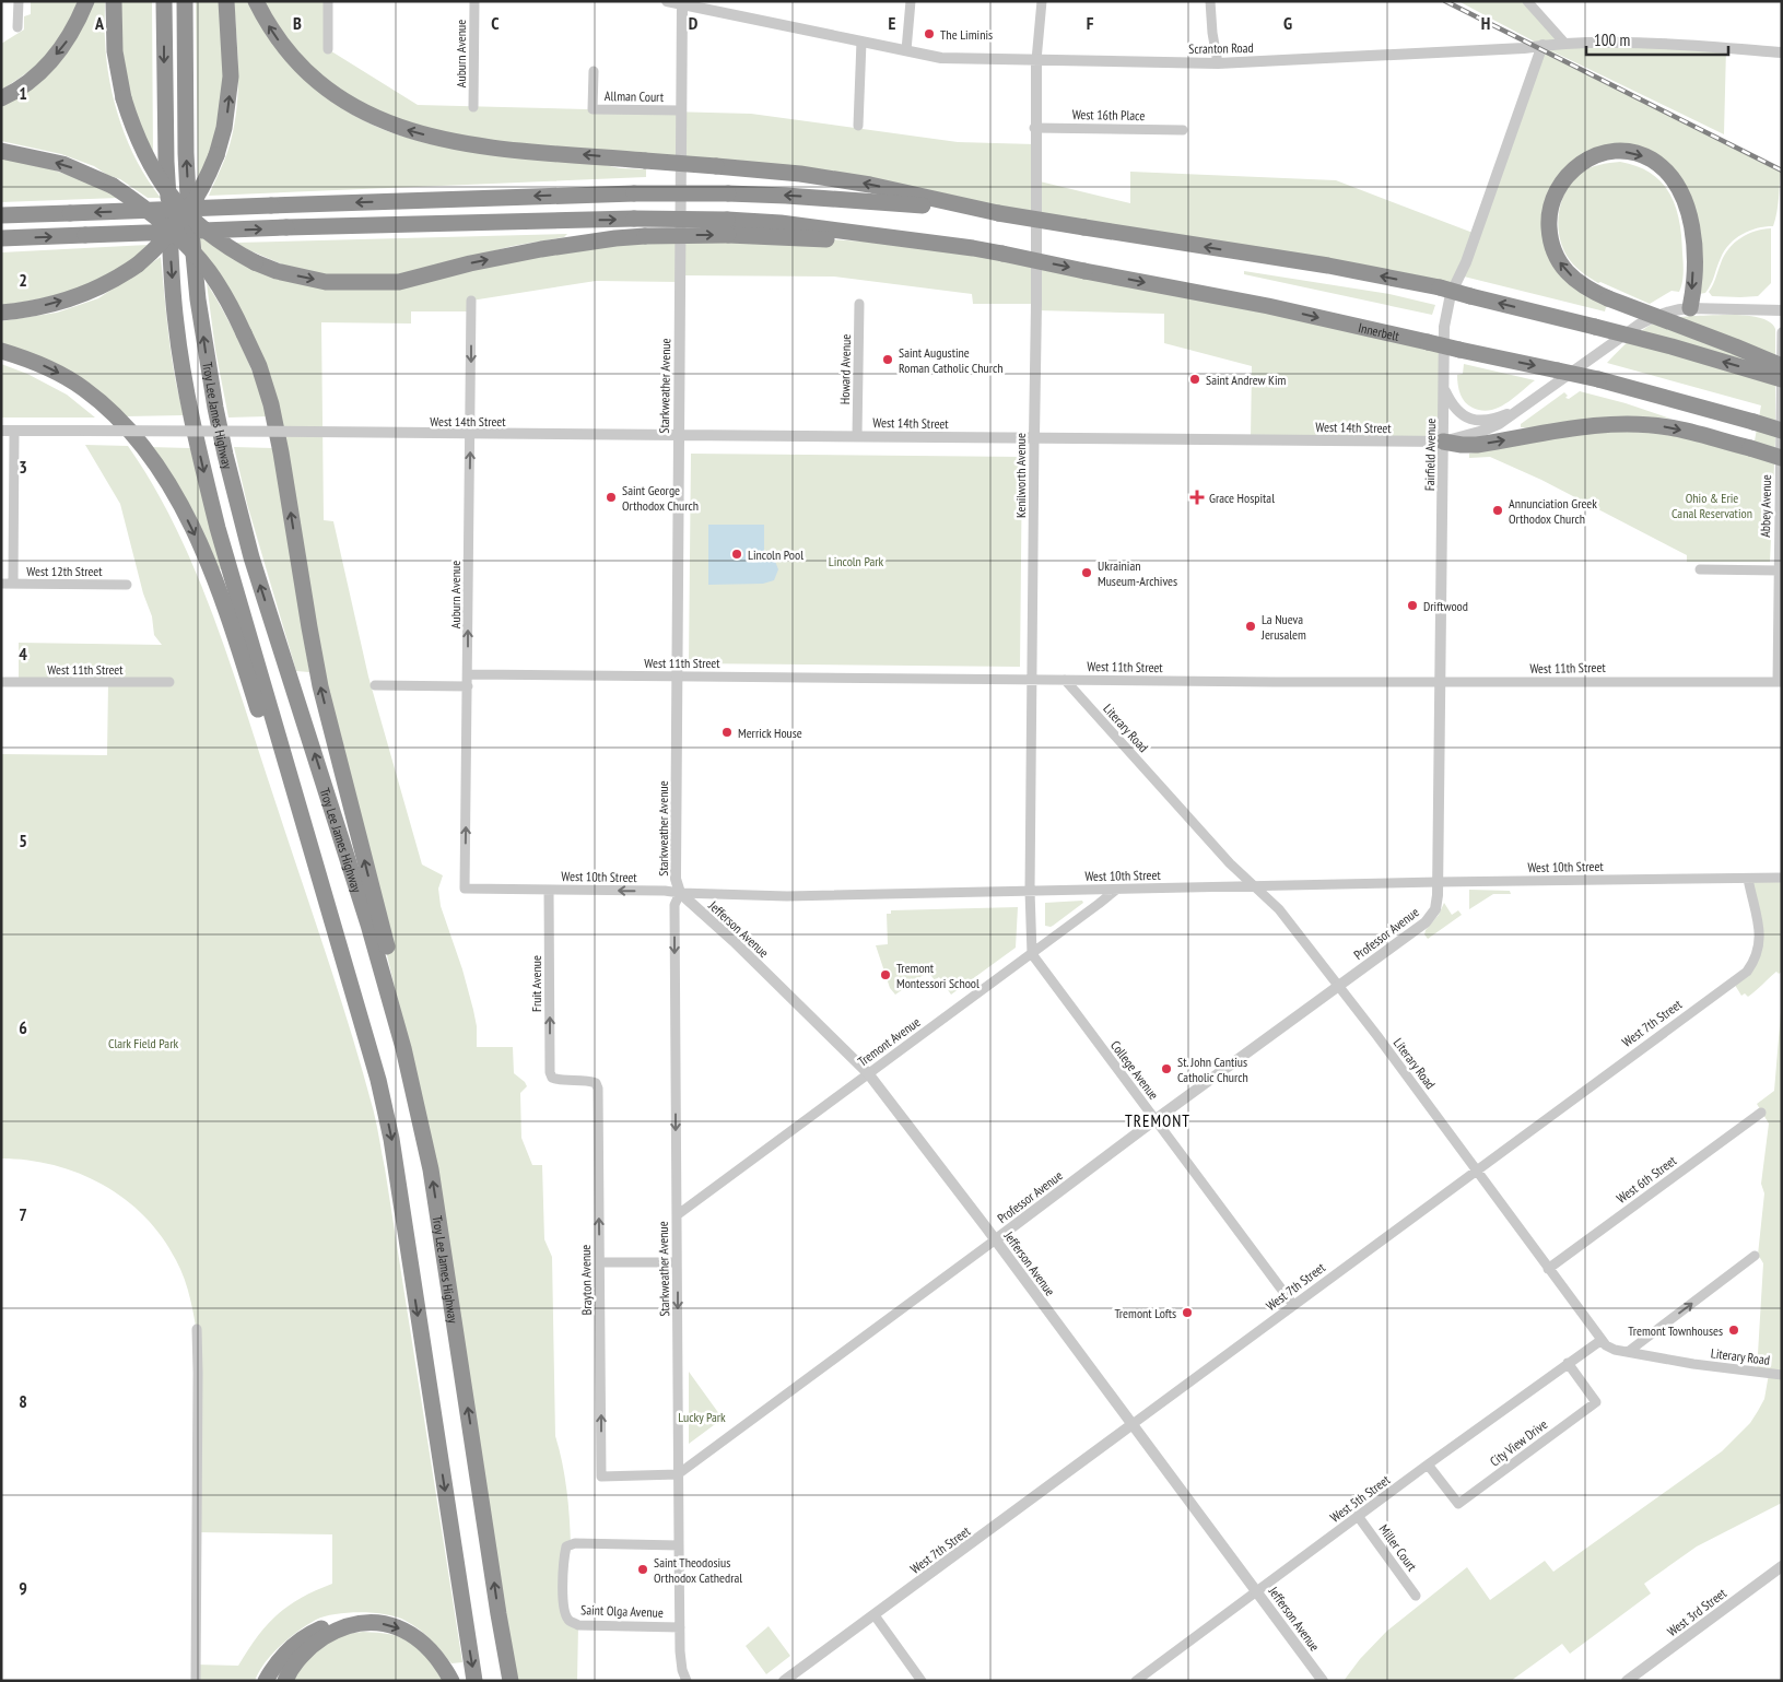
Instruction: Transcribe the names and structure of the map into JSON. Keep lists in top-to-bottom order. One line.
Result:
{"streets":{"highway":["Innerbelt","Troy Lee James Highway"],"street":["Scranton Road","Auburn Avenue","Allman Court","West 16th Place","Howard Avenue","Starkweather Avenue","West 14th Street","Fairfield Avenue","Kenilworth Avenue","Abbey Avenue","West 12th Street","West 11th Street","Literary Road","West 10th Street","Jefferson Avenue","Professor Avenue","Fruit Avenue","West 7th Street","Tremont Avenue","College Avenue","West 6th Street","Brayton Avenue","City View Drive","West 5th Street","Miller Court","Saint Olga Avenue","West 3rd Street"]},"crossings":[["Scranton Road","Starkweather Avenue"],["Scranton Road","Fairfield Avenue"],["Scranton Road","Kenilworth Avenue"],["Auburn Avenue","West 14th Street"],["Auburn Avenue","West 11th Street"],["Auburn Avenue","West 10th Street"],["Allman Court","Starkweather Avenue"],["West 16th Place","Kenilworth Avenue"],["Howard Avenue","West 14th Street"],["Starkweather Avenue","West 14th Street"],["Starkweather Avenue","West 11th Street"],["Starkweather Avenue","West 10th Street"],["Starkweather Avenue","Jefferson Avenue"],["Starkweather Avenue","Professor Avenue"],["Starkweather Avenue","Tremont Avenue"],["Starkweather Avenue","Brayton Avenue"],["Starkweather Avenue","Saint Olga Avenue"],["West 14th Street","Fairfield Avenue"],["West 14th Street","Kenilworth Avenue"],["Fairfield Avenue","West 11th Street"],["Fairfield Avenue","West 10th Street"],["Fairfield Avenue","Professor Avenue"],["Kenilworth Avenue","West 11th Street"],["Kenilworth Avenue","West 10th Street"],["Abbey Avenue","West 11th Street"],["West 11th Street","Literary Road"],["Literary Road","West 10th Street"],["Literary Road","Professor Avenue"],["Literary Road","West 7th Street"],["Literary Road","West 6th Street"],["Literary Road","West 5th Street"],["West 10th Street","Jefferson Avenue"],["West 10th Street","Professor Avenue"],["West 10th Street","Fruit Avenue"],["West 10th Street","West 7th Street"],["West 10th Street","Tremont Avenue"],["Jefferson Avenue","Professor Avenue"],["Jefferson Avenue","West 7th Street"],["Jefferson Avenue","Tremont Avenue"],["Jefferson Avenue","West 5th Street"],["Professor Avenue","College Avenue"],["Professor Avenue","Brayton Avenue"],["Fruit Avenue","Brayton Avenue"],["West 7th Street","College Avenue"],["Tremont Avenue","College Avenue"],["City View Drive","West 5th Street"],["West 5th Street","Miller Court"]],"one_way":["Fruit Avenue","Brayton Avenue"],"districts":["TREMONT"],"parks":["Ohio & Erie Canal Reservation","Lincoln Park","Clark Field Park","Lucky Park"],"places":{"other":["The Liminis","Saint Augustine Roman Catholic Church","Saint Andrew Kim","Saint George Orthodox Church","Annunciation Greek Orthodox Church","Lincoln Pool","Ukrainian Museum-Archives","Driftwood","La Nueva Jerusalem","Merrick House","Tremont Montessori School","St. John Cantius Catholic Church","Tremont Lofts","Tremont Townhouses","Saint Theodosius Orthodox Cathedral"],"health":["Grace Hospital"]},"scale_bar":"100 m","grid":{"columns":["A","B","C","D","E","F","G","H"],"rows":["1","2","3","4","5","6","7","8","9"]}}
